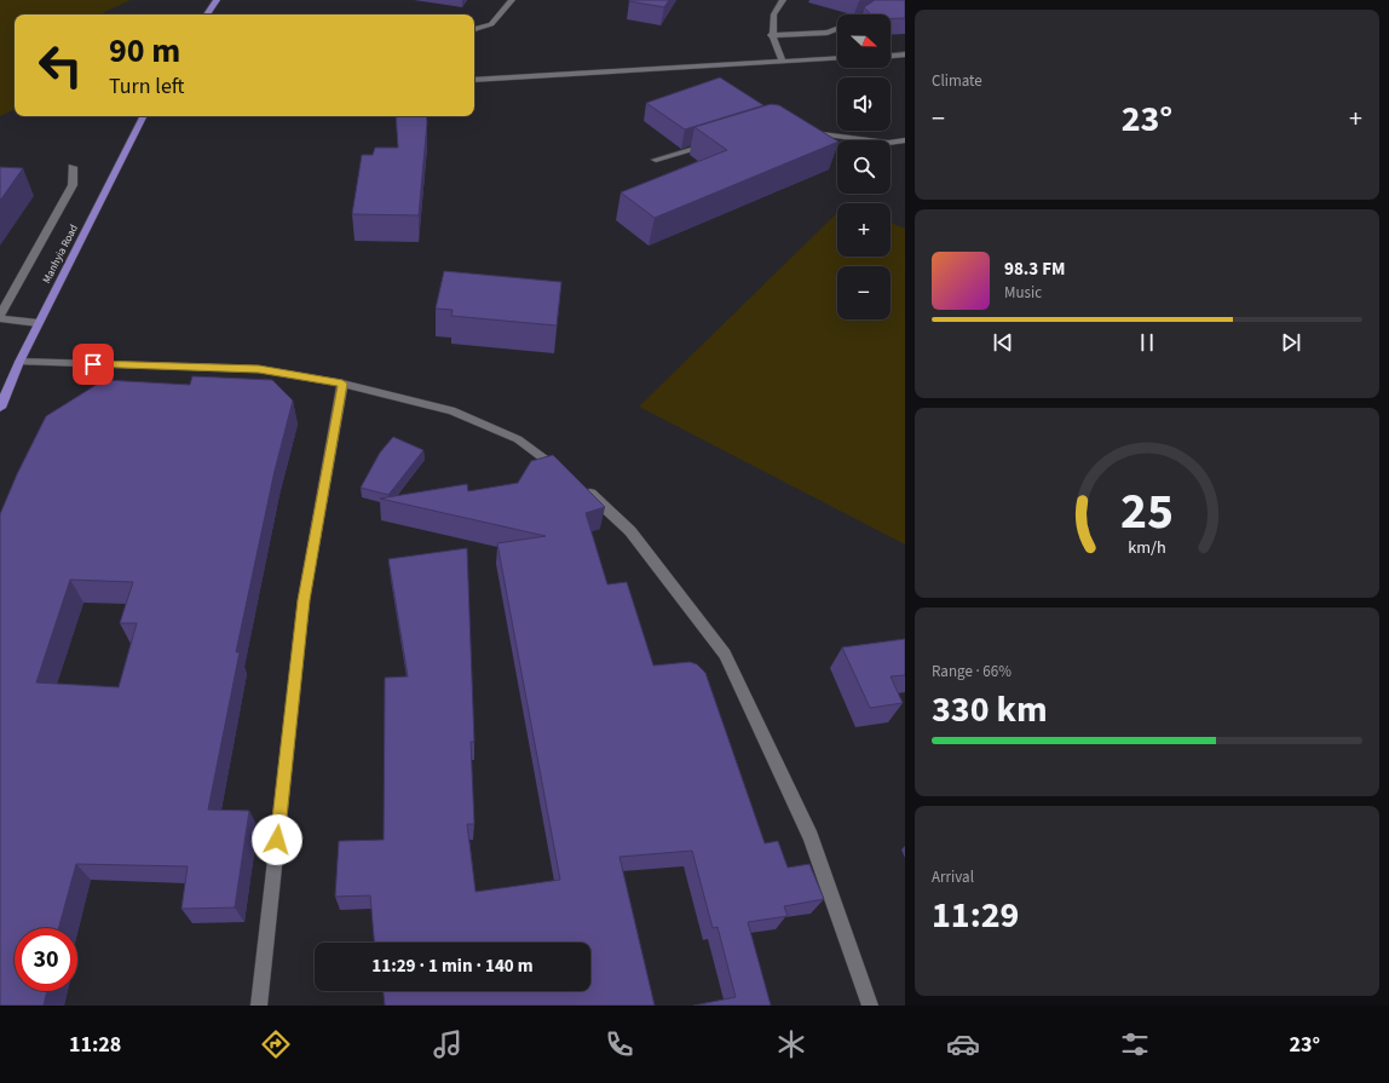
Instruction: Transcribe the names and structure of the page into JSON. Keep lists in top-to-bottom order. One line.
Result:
{"streets":{"main road":["Manhyia Road"]},"north":"right","page":{"tile":["Climate",["Range · 66%","330 km"],["Arrival","11:29"]],"map_buttons":["+","−"],"turn":["90 m","Turn left"],"heat":["−","23°","+"],"song":["98.3 FM","Music"],"limit":"30","trip":"11:29 · 1 min · 140 m","tabs":["11:28","23°"],"gauge":["25","km/h"]}}
